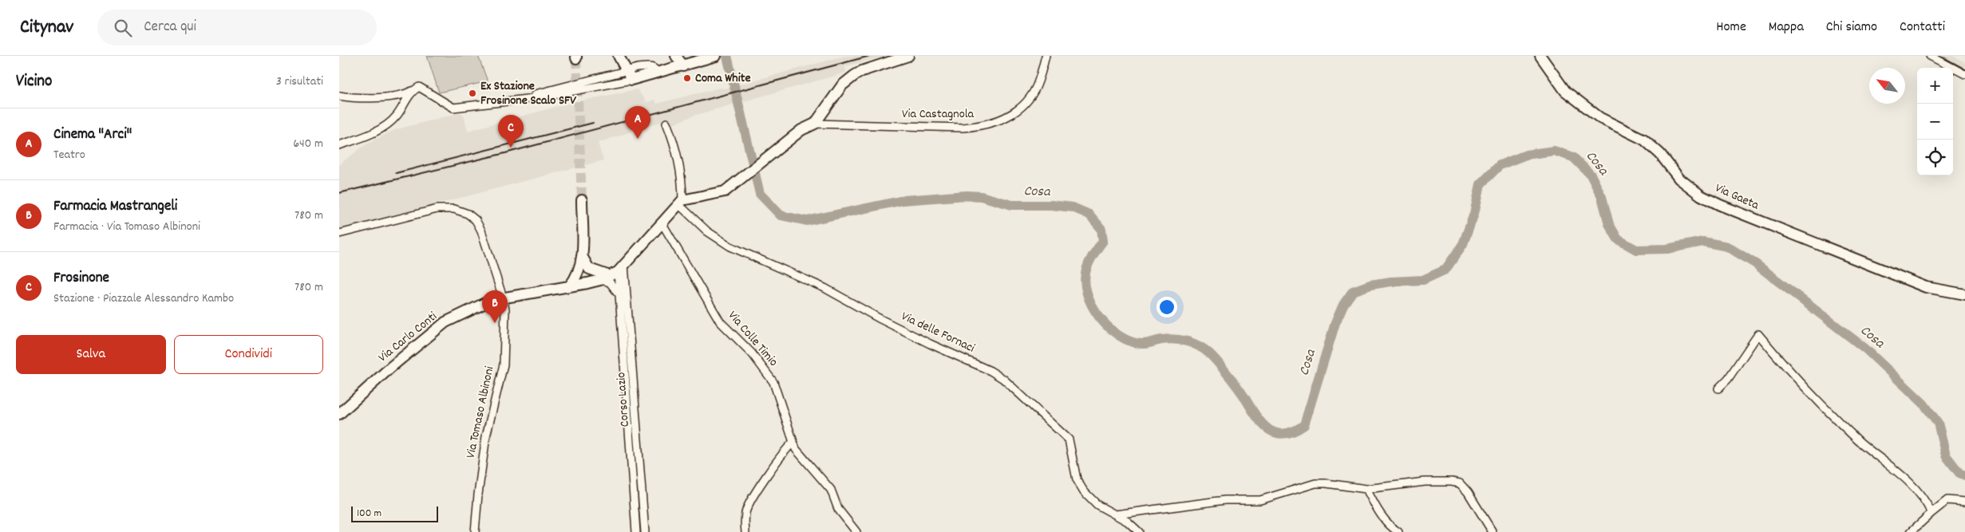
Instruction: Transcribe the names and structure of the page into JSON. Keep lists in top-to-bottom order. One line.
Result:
{"streets":{"street":["Via Castagnola","Via Gaeta","Via delle Fornaci","Via Carlo Conti","Via Colle Timio","Corso Lazio","Via Tomaso Albinoni"]},"crossings":[["Via Carlo Conti","Corso Lazio"],["Via Carlo Conti","Via Tomaso Albinoni"]],"water":["Cosa"],"places":["Coma White","Ex Stazione Frosinone Scalo SFV"],"scale_bar":"100 m","north":"top left","page":{"header":"Citynav","search":"Cerca qui","nav":["Home","Mappa","Chi siamo","Contatti"],"heading":["Vicino","3 risultati"],"map_buttons":["+","−"],"pins":["A","C","B"],"list":[{"mark":"A","name":"Cinema \"Arci\"","note":"Teatro","value":"640 m"},{"mark":"B","name":"Farmacia Mastrangeli","note":"Farmacia · Via Tomaso Albinoni","value":"780 m"},{"mark":"C","name":"Frosinone","note":"Stazione · Piazzale Alessandro Kambo","value":"780 m"}],"buttons":["Salva","Condividi"],"scale":"100 m"}}
